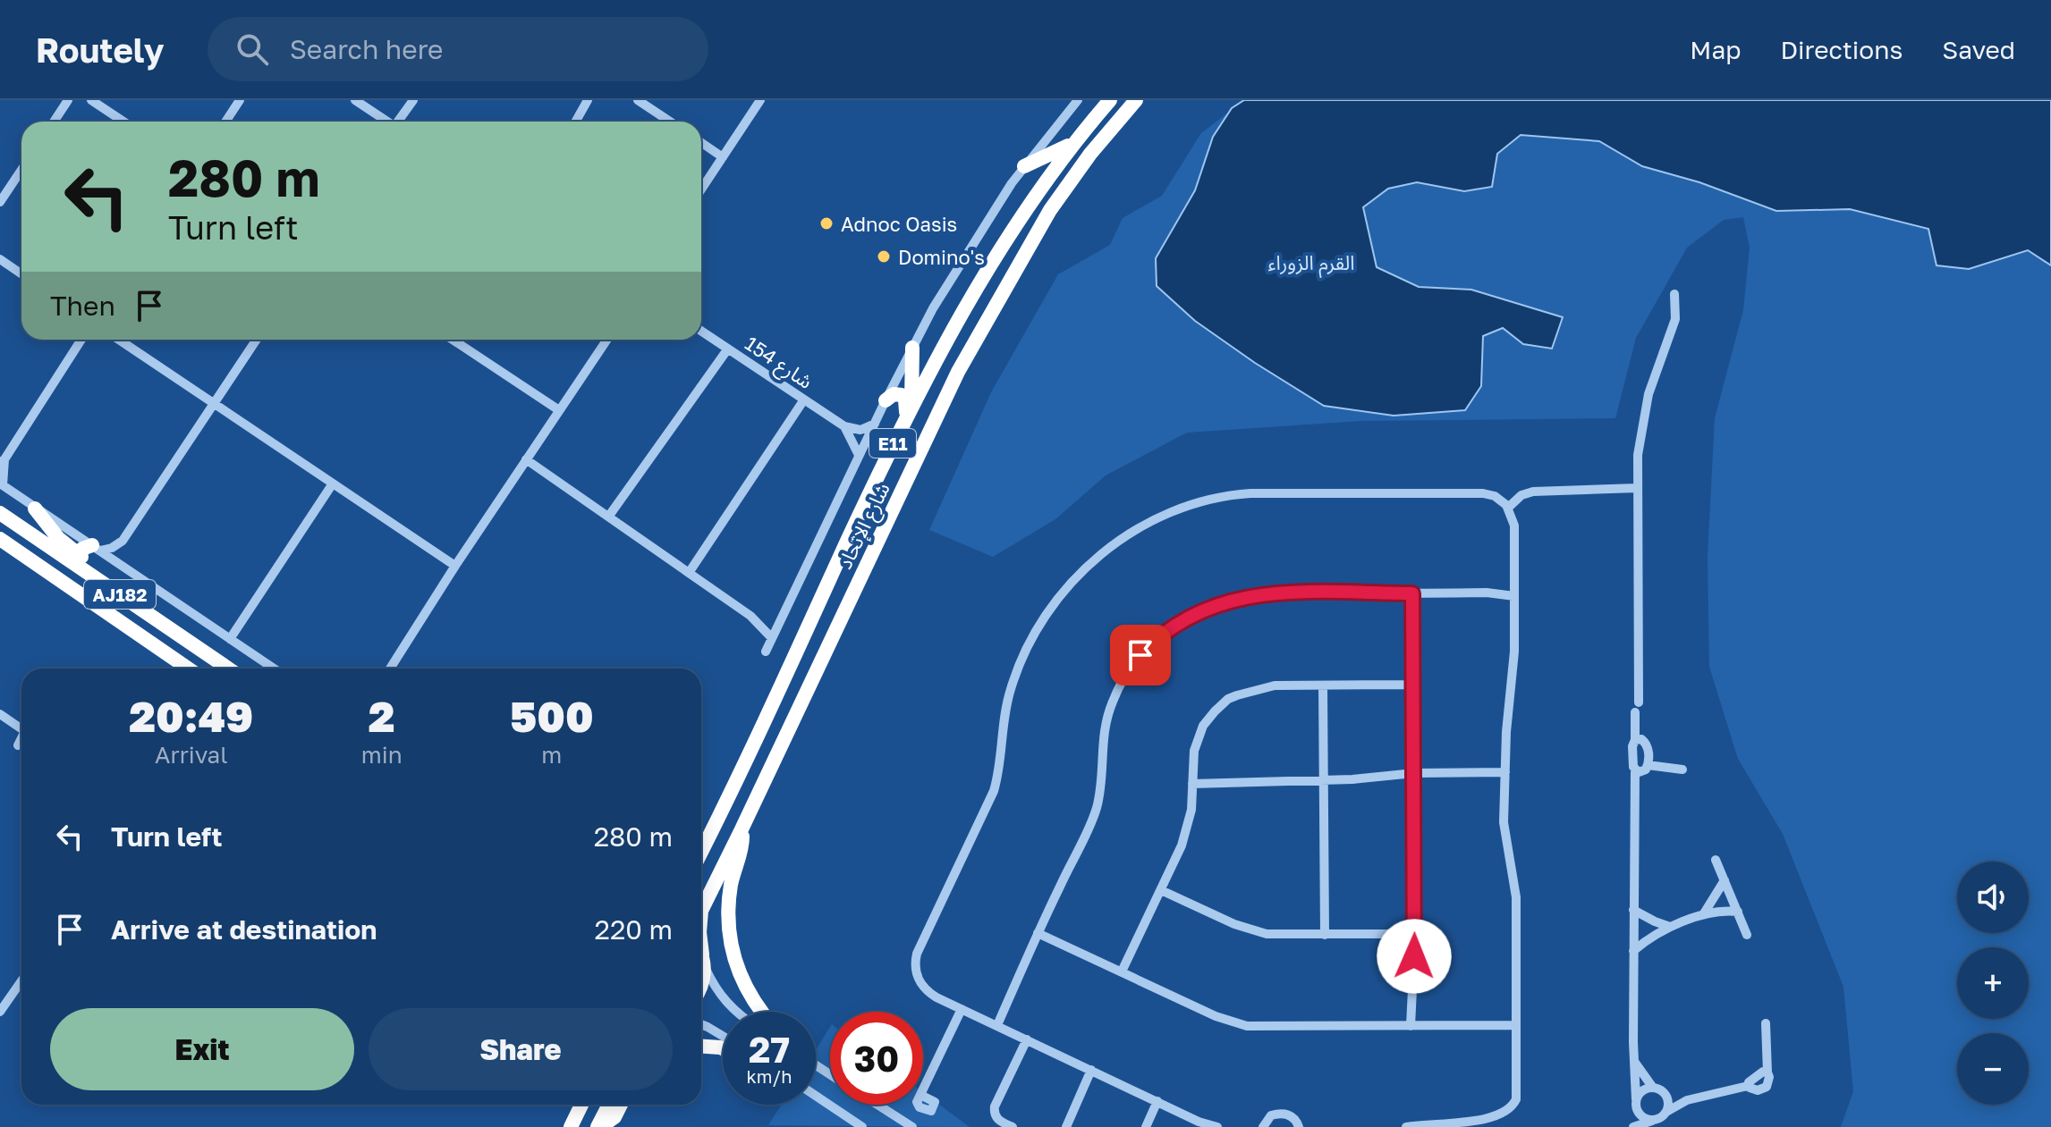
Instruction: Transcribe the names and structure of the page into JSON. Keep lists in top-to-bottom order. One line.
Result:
{"streets":{"highway":["E11","شارع الإتحاد","AJ182"],"street":["شارع 154"]},"parks":["القرم الزوراء"],"places":["Adnoc Oasis","Domino's"],"page":{"header":"Routely","search":"Search here","nav":["Map","Directions","Saved"],"turn":["280 m","Turn left"],"then":"Then","eta":["20:49","Arrival","2","min","500","m"],"list":[{"name":"Turn left","value":"280 m"},{"name":"Arrive at destination","value":"220 m"}],"map_buttons":["+","−"],"buttons":["Exit","Share"],"speed":"27 km/h","limit":"30"}}
